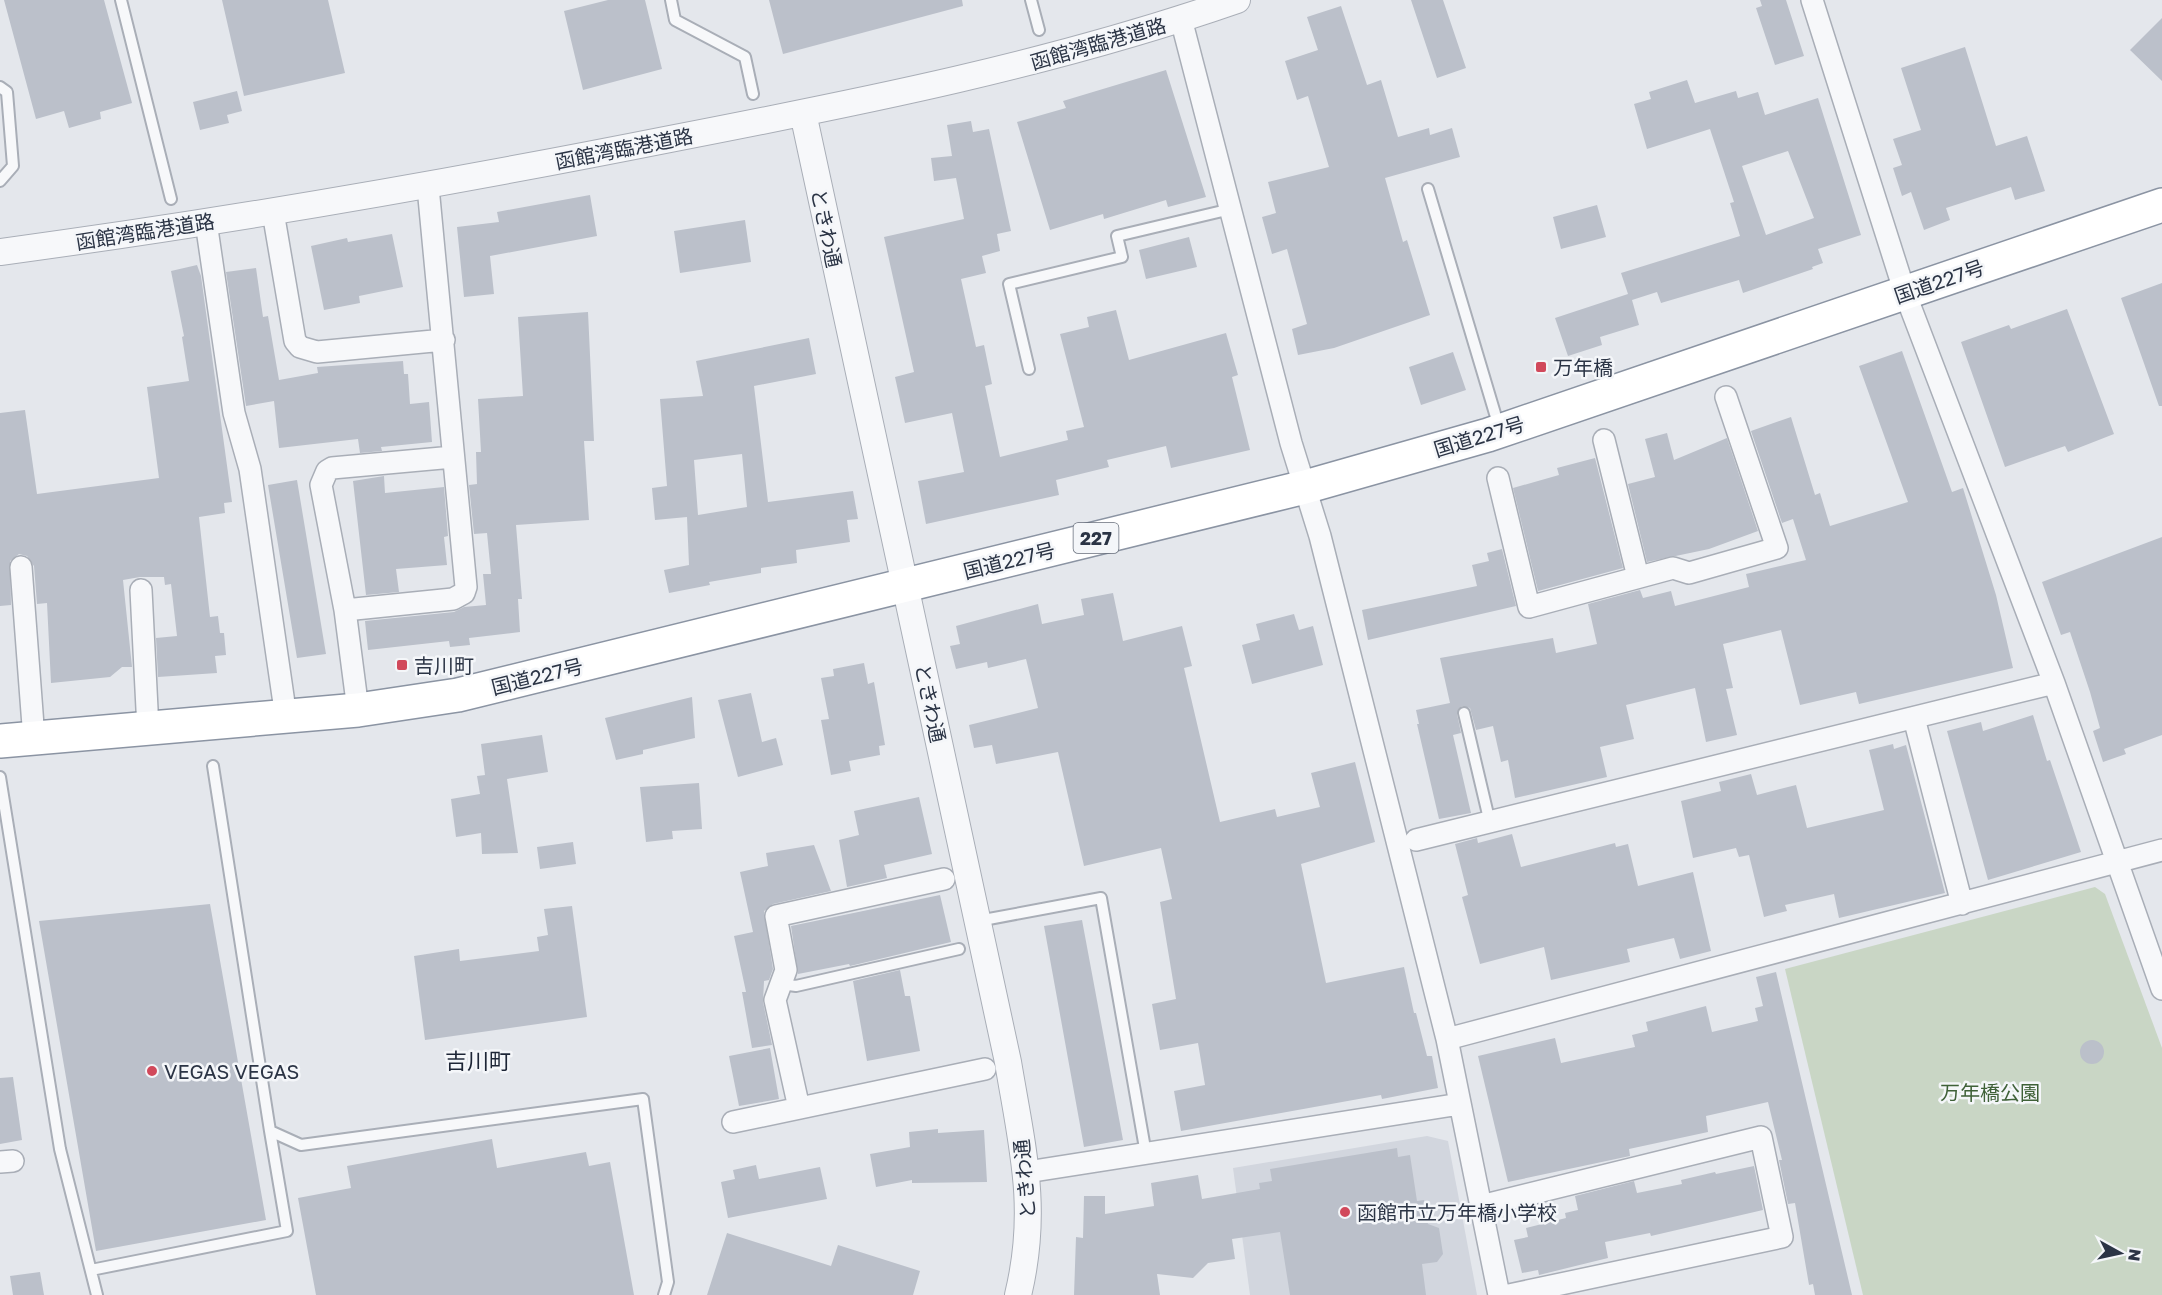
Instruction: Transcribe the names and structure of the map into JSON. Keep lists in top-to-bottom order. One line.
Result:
{"streets":{"highway":["国道227号","227"],"street":["函館湾臨港道路","ときわ通"]},"crossings":[["函館湾臨港道路","ときわ通"],["ときわ通","国道227号"]],"districts":["吉川町"],"parks":["万年橋公園"],"places":{"transit":["万年橋","吉川町"],"other":["VEGAS VEGAS","函館市立万年橋小学校"]},"north":"right"}
